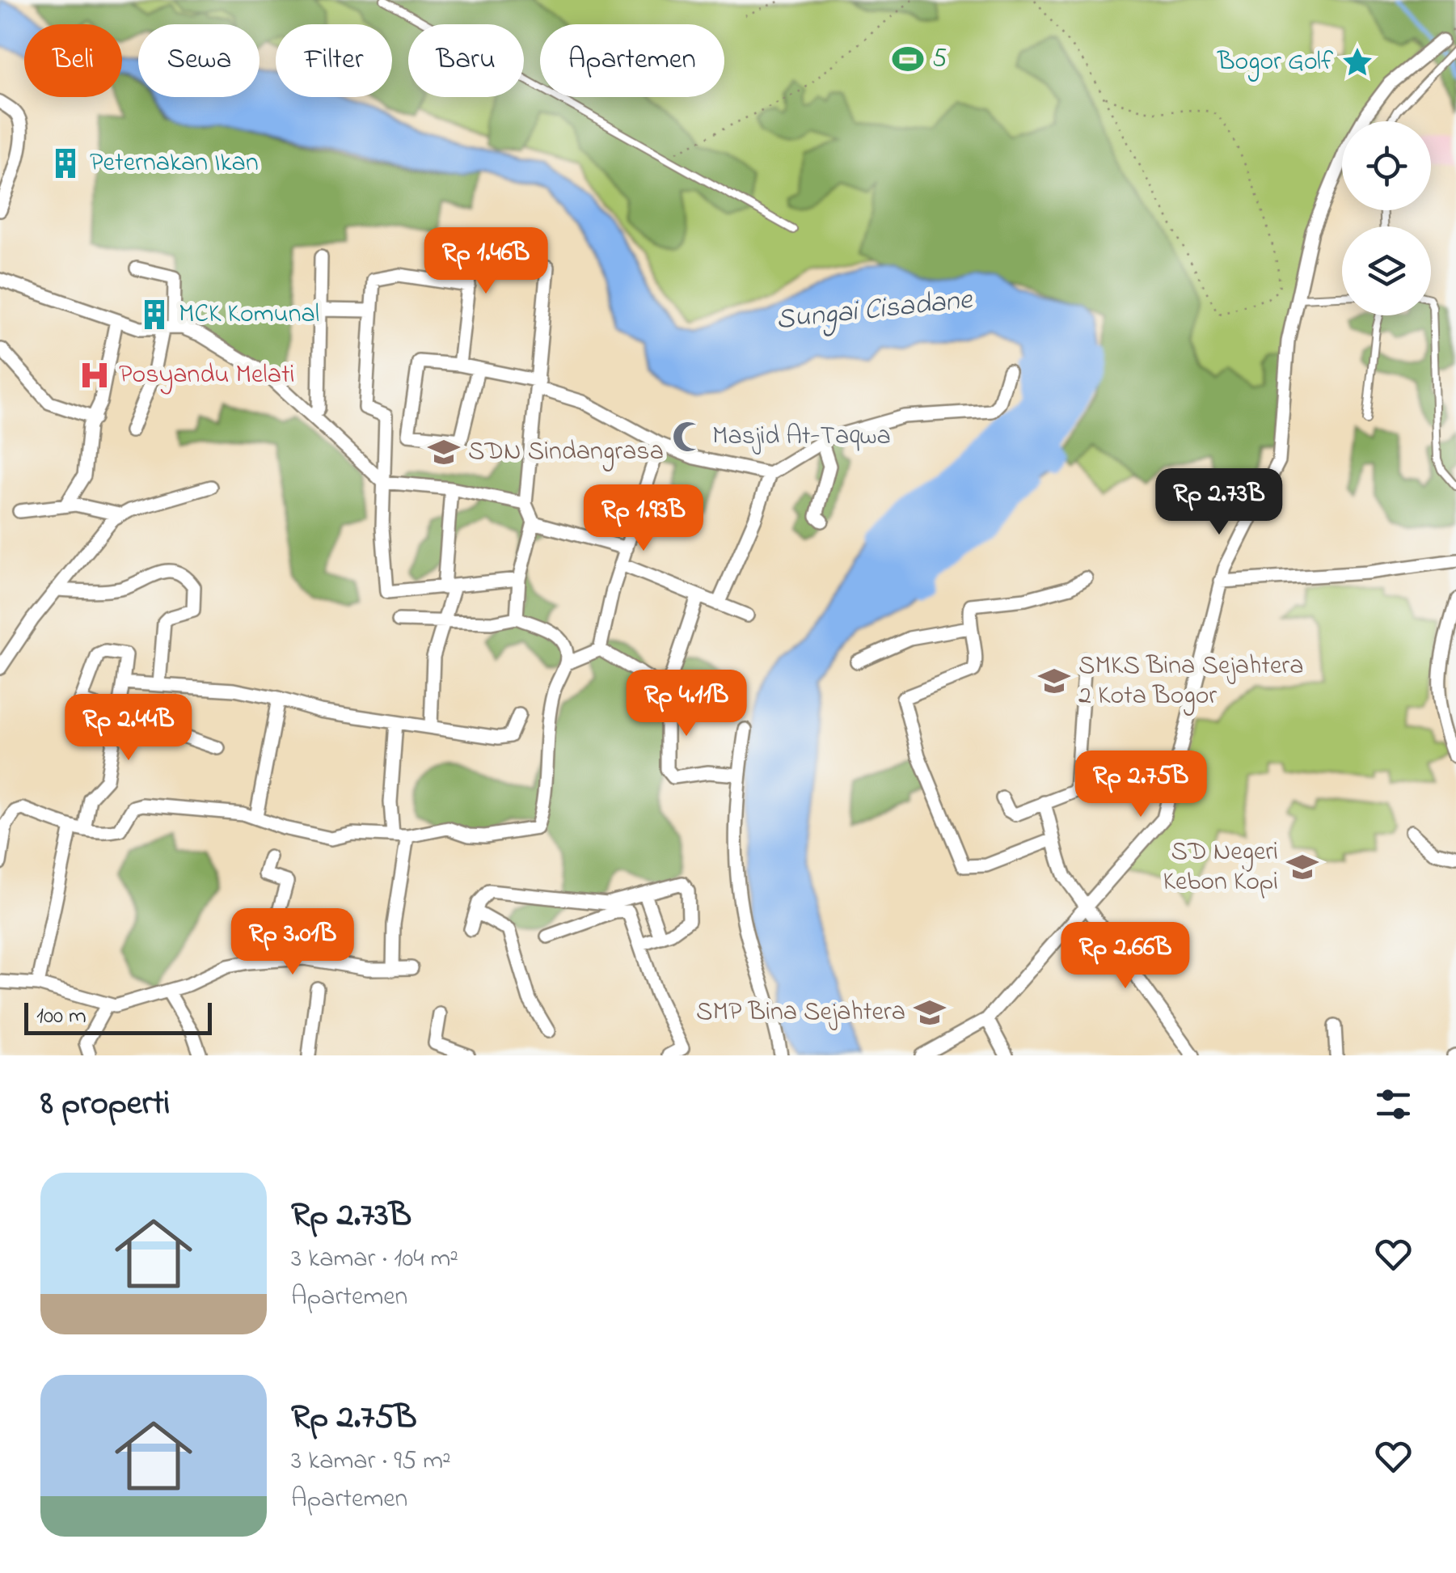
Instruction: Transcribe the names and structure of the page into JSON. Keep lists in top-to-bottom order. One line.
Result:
{"water":["Sungai Cisadane"],"places":{"sports":["5"],"place":["Bogor Golf"],"building":["Peternakan Ikan","MCK Komunal"],"hospital":["Posyandu Melati"],"mosque":["Masjid At-Taqwa"],"school or university":["SDN Sindangrasa","SMKS Bina Sejahtera 2 Kota Bogor","SD Negeri Kebon Kopi","SMP Bina Sejahtera"]},"scale_bar":"100 m","page":{"chip":["Beli","Sewa","Filter","Baru","Apartemen"],"price":["Rp 1.46B","Rp 2.73B","Rp 1.93B","Rp 4.11B","Rp 2.44B","Rp 2.75B","Rp 3.01B","Rp 2.66B"],"scale":"100 m","heading":"8 properti","list":[{"name":"Rp 2.73B","note":"3 kamar · 104 m² · Apartemen"},{"name":"Rp 2.75B","note":"3 kamar · 95 m² · Apartemen"}]}}
